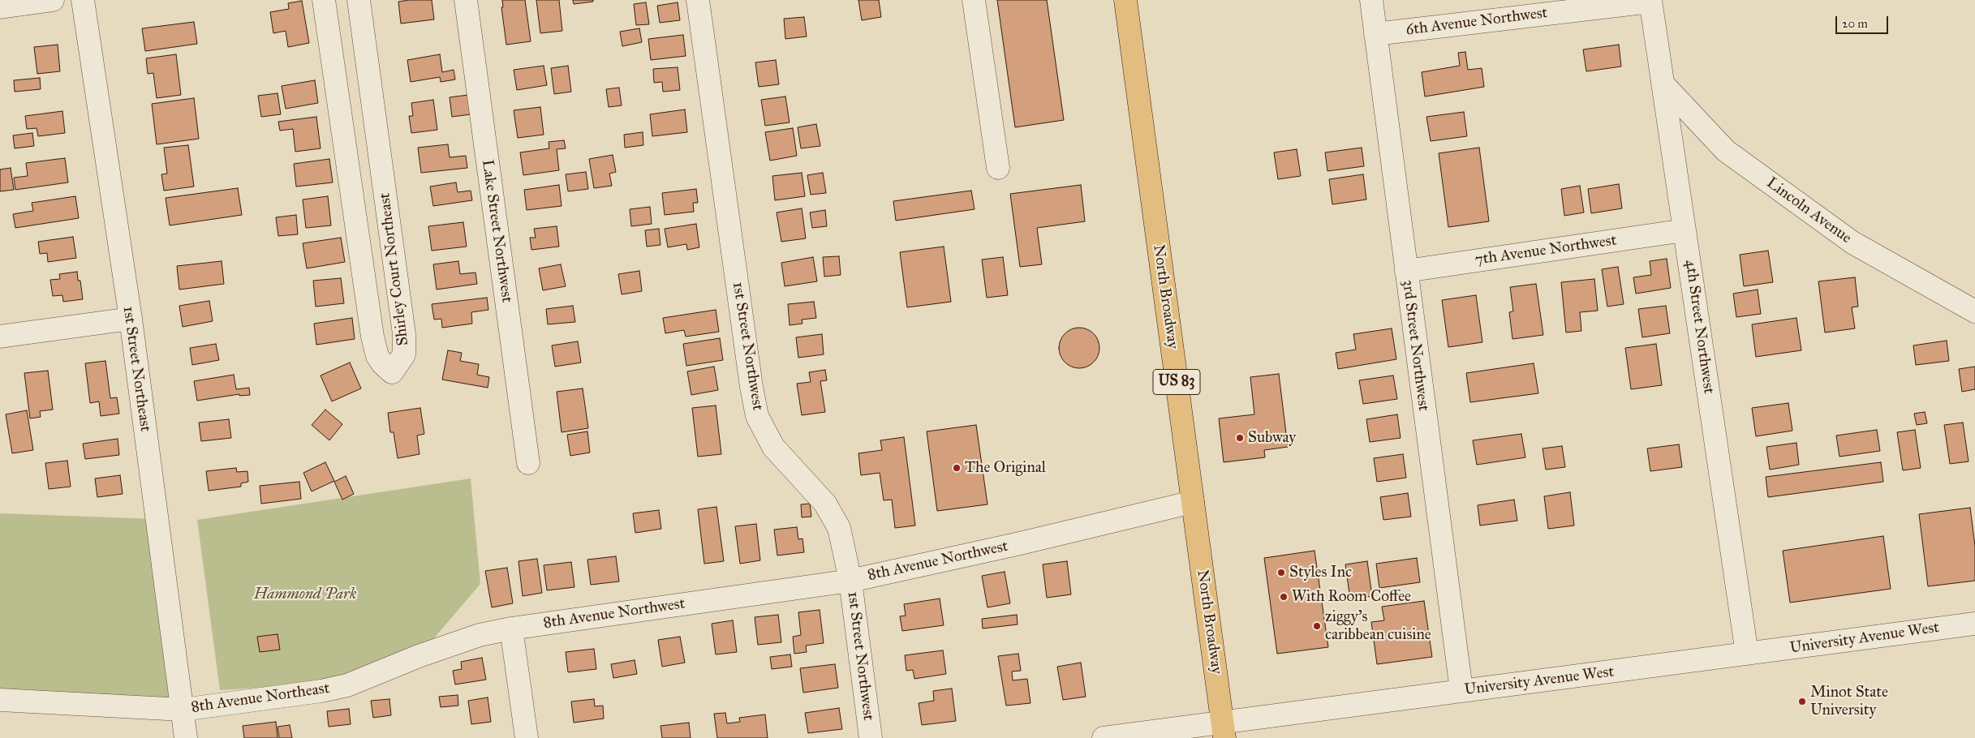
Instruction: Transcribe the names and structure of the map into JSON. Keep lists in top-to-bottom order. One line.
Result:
{"streets":{"main road":["North Broadway","US 83"],"street":["6th Avenue Northwest","Lincoln Avenue","Lake Street Northwest","7th Avenue Northwest","Shirley Court Northeast","4th Street Northwest","3rd Street Northwest","1st Street Northwest","1st Street Northeast","8th Avenue Northwest","University Avenue West","8th Avenue Northeast"]},"crossings":[["6th Avenue Northwest","4th Street Northwest"],["6th Avenue Northwest","3rd Street Northwest"],["Lincoln Avenue","4th Street Northwest"],["7th Avenue Northwest","4th Street Northwest"],["7th Avenue Northwest","3rd Street Northwest"],["North Broadway","8th Avenue Northwest"],["North Broadway","University Avenue West"],["4th Street Northwest","University Avenue West"],["3rd Street Northwest","University Avenue West"],["1st Street Northwest","8th Avenue Northwest"],["1st Street Northeast","8th Avenue Northeast"],["8th Avenue Northwest","8th Avenue Northeast"]],"parks":["Hammond Park"],"places":["Subway","The Original","Styles Inc","With Room Coffee","ziggy's caribbean cuisine","Minot State University"],"scale_bar":"20 m"}
